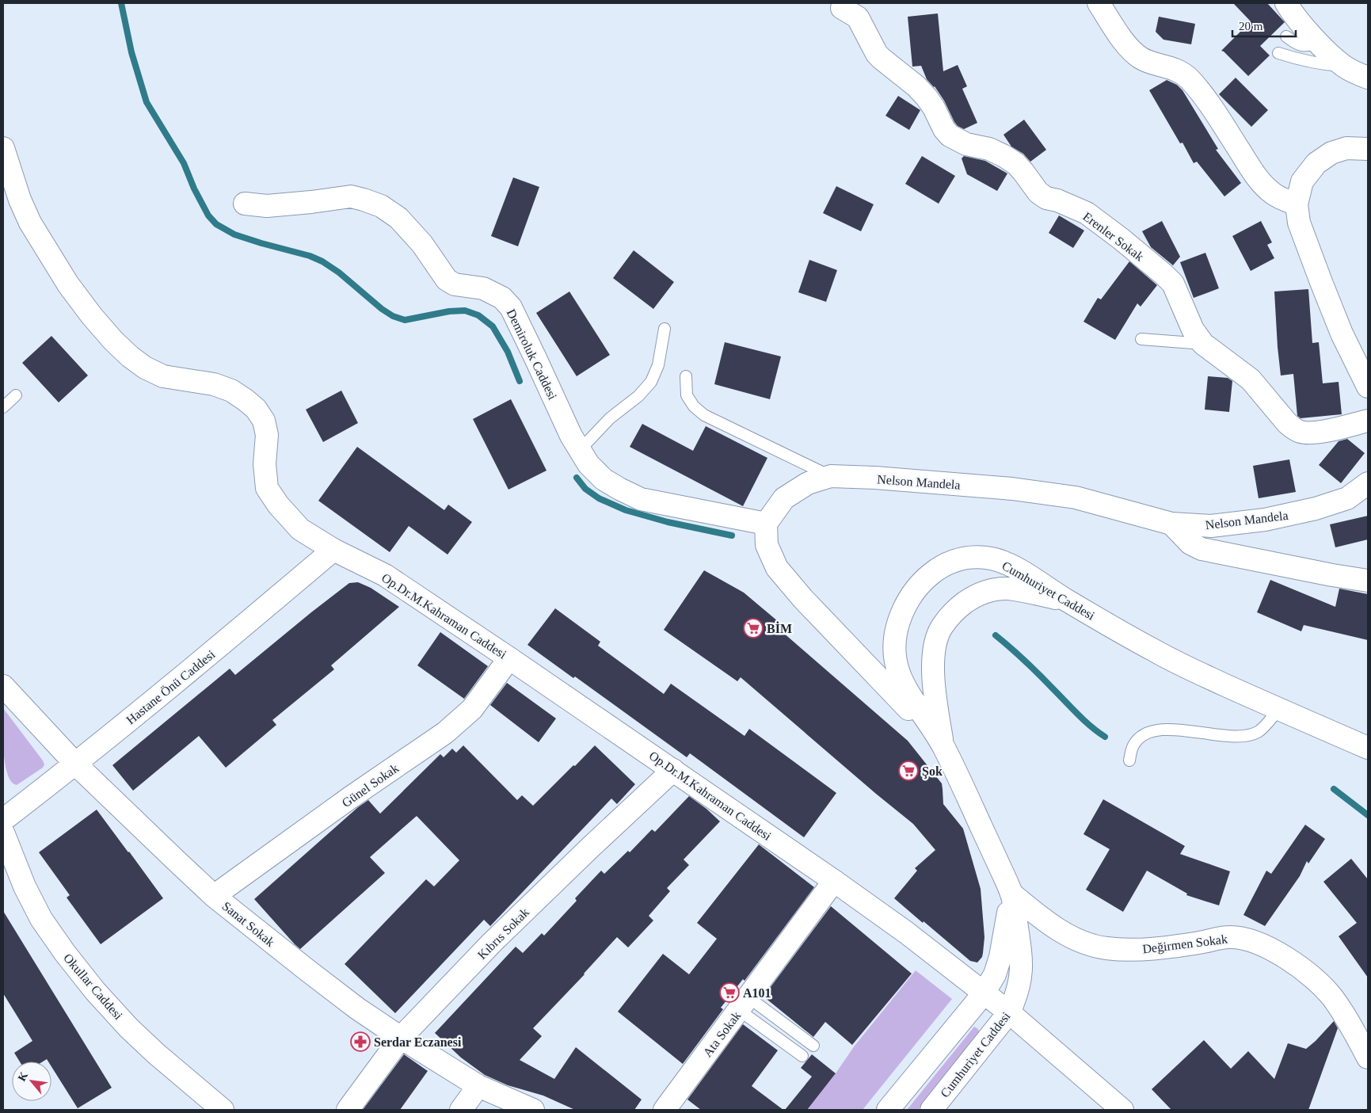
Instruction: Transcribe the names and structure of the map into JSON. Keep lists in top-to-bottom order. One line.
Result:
{"streets":{"street":["Erenler Sokak","Demiroluk Caddesi","Nelson Mandela","Cumhuriyet Caddesi","Op.Dr.M.Kahraman Caddesi","Hastane Önü Caddesi","Günel Sokak","Sanat Sokak","Kıbrıs Sokak","Değirmen Sokak","Okullar Caddesi","Ata Sokak"]},"crossings":[["Demiroluk Caddesi","Nelson Mandela"],["Cumhuriyet Caddesi","Op.Dr.M.Kahraman Caddesi"],["Cumhuriyet Caddesi","Değirmen Sokak"],["Op.Dr.M.Kahraman Caddesi","Hastane Önü Caddesi"],["Op.Dr.M.Kahraman Caddesi","Günel Sokak"],["Op.Dr.M.Kahraman Caddesi","Kıbrıs Sokak"],["Op.Dr.M.Kahraman Caddesi","Ata Sokak"],["Hastane Önü Caddesi","Sanat Sokak"],["Günel Sokak","Sanat Sokak"],["Sanat Sokak","Kıbrıs Sokak"]],"places":{"supermarket":["BİM","Şok","A101"],"pharmacy":["Serdar Eczanesi"]},"scale_bar":"20 m","north":"top left"}
